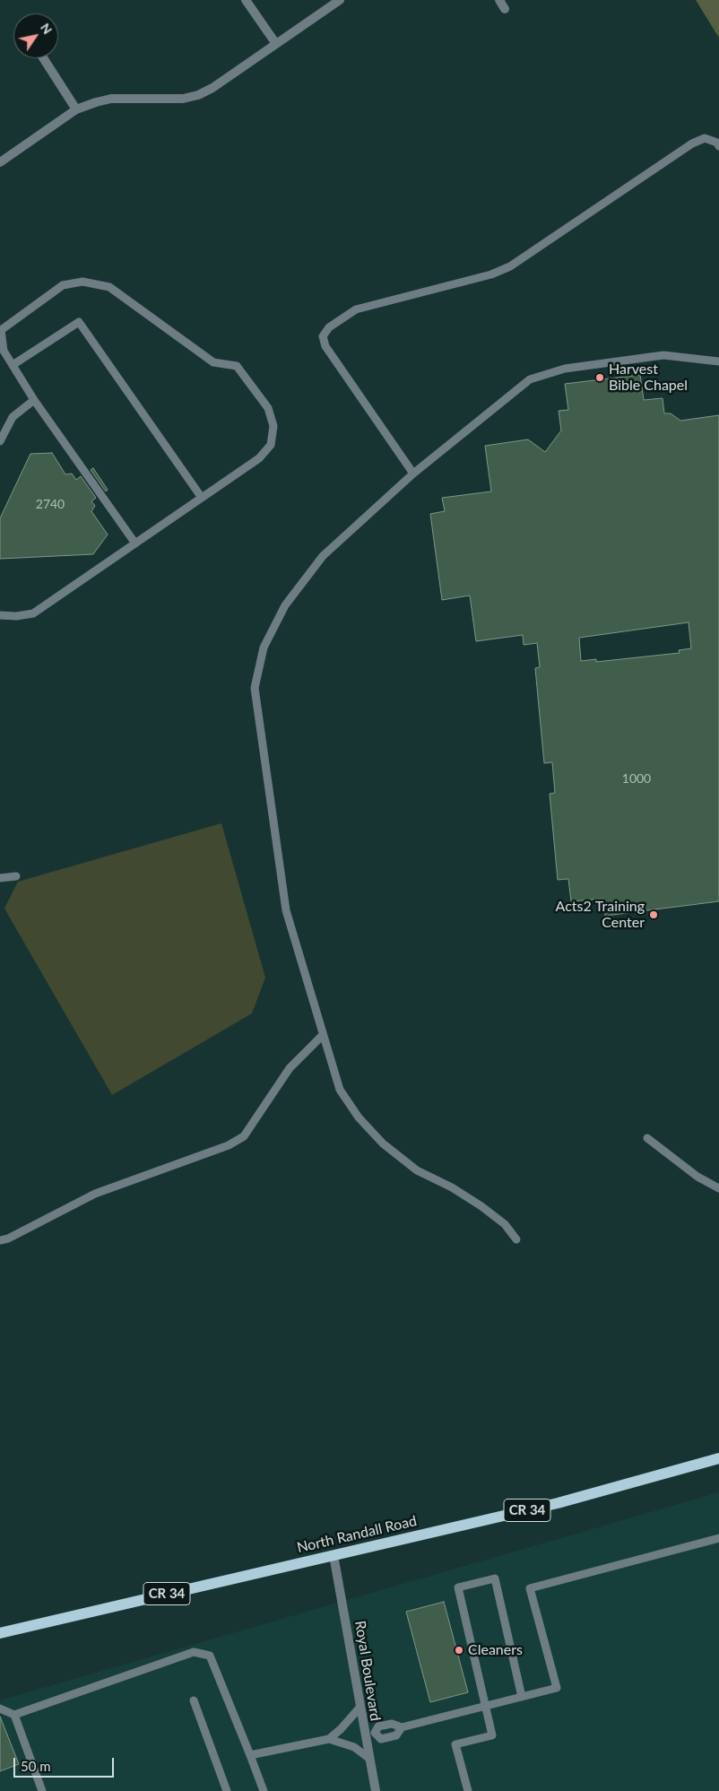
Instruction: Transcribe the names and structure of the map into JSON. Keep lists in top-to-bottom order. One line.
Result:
{"streets":{"main road":["CR 34","North Randall Road"],"street":["Royal Boulevard"]},"crossings":[["North Randall Road","Royal Boulevard"]],"places":["Harvest Bible Chapel","Acts2 Training Center","Cleaners"],"house_numbers":["2740","1000"],"scale_bar":"50 m","north":"top right"}
